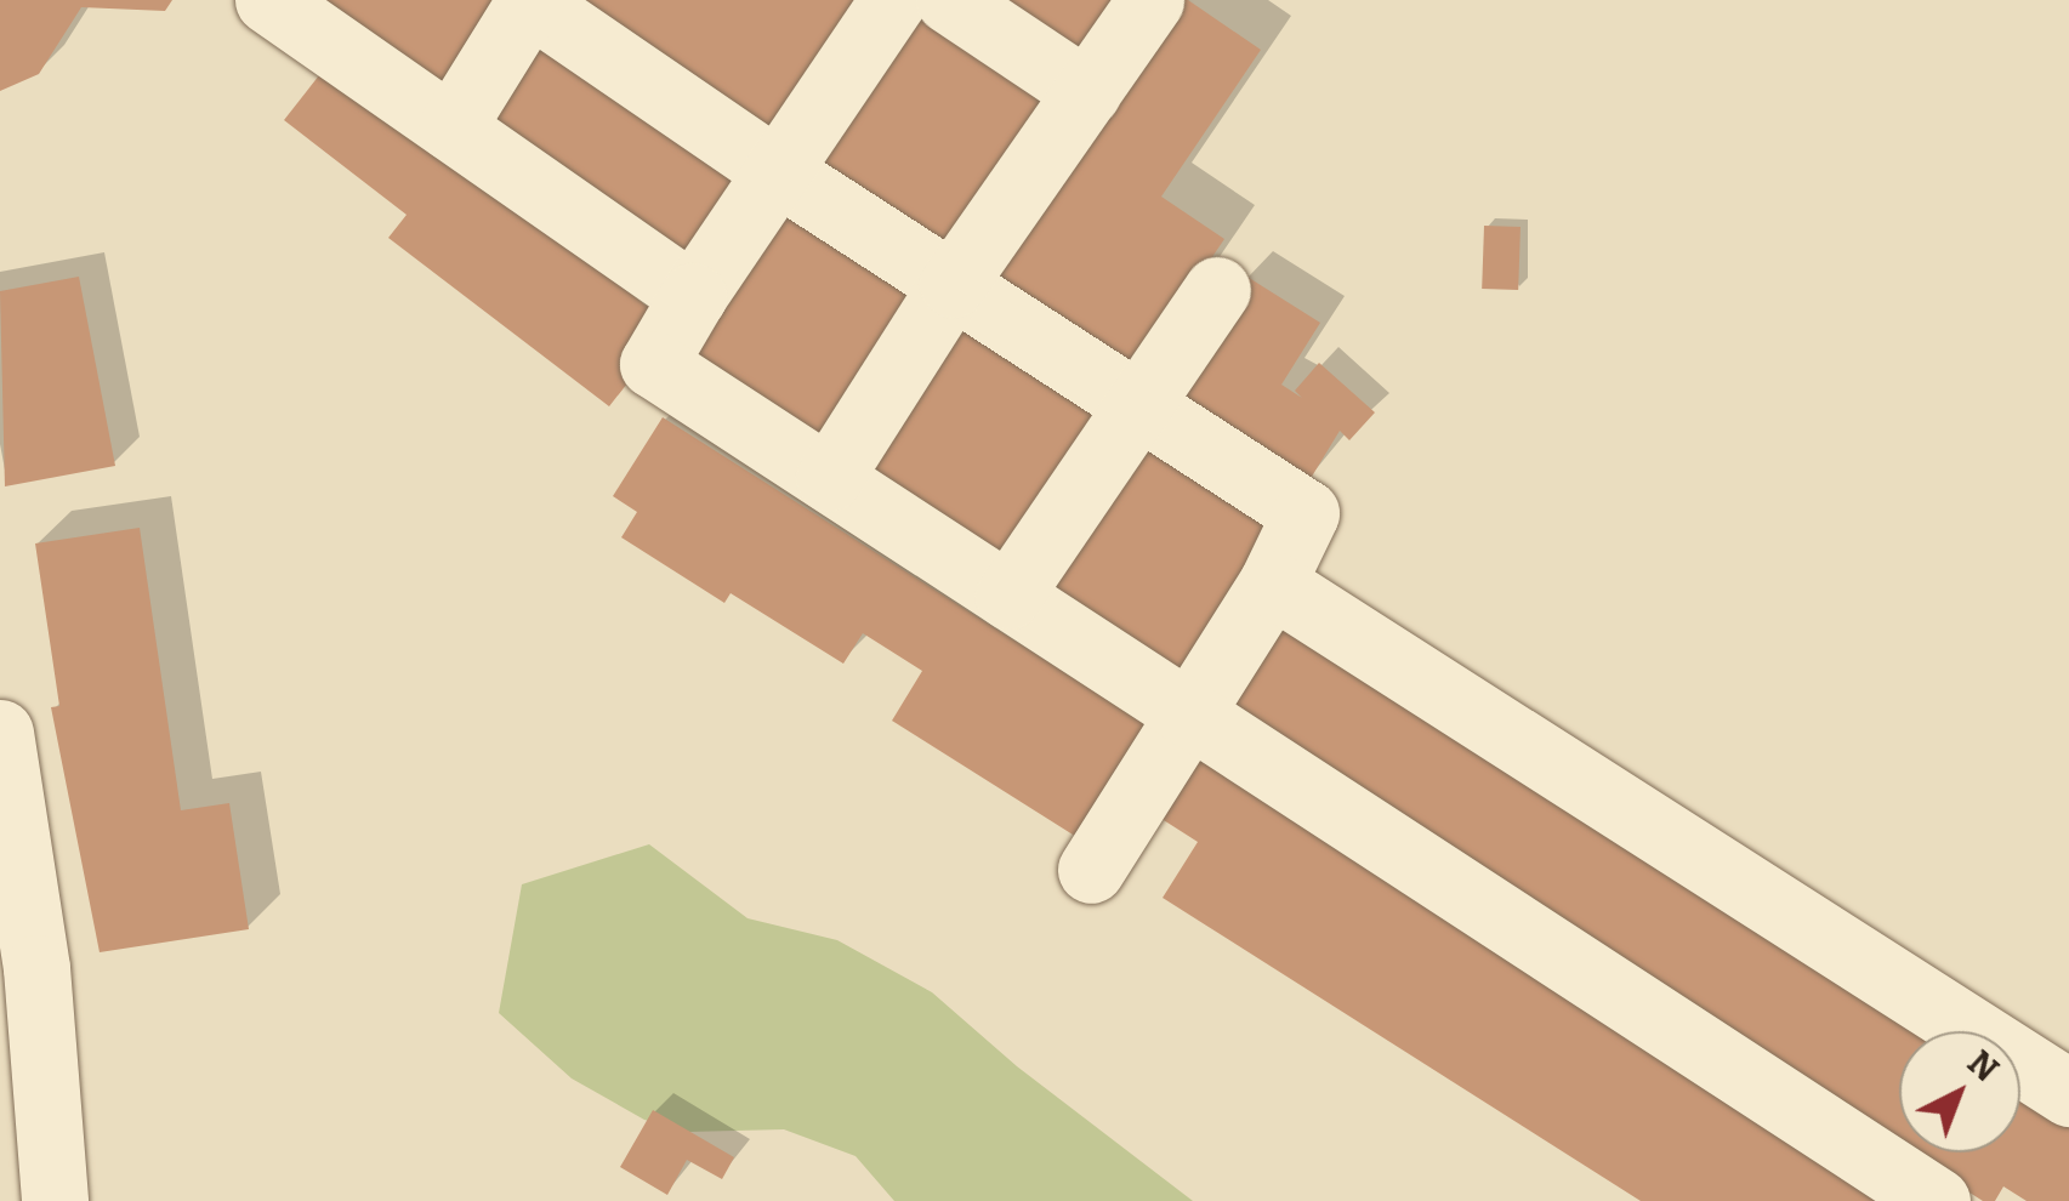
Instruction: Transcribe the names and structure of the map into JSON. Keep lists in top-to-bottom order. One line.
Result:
{"north":"top right"}
